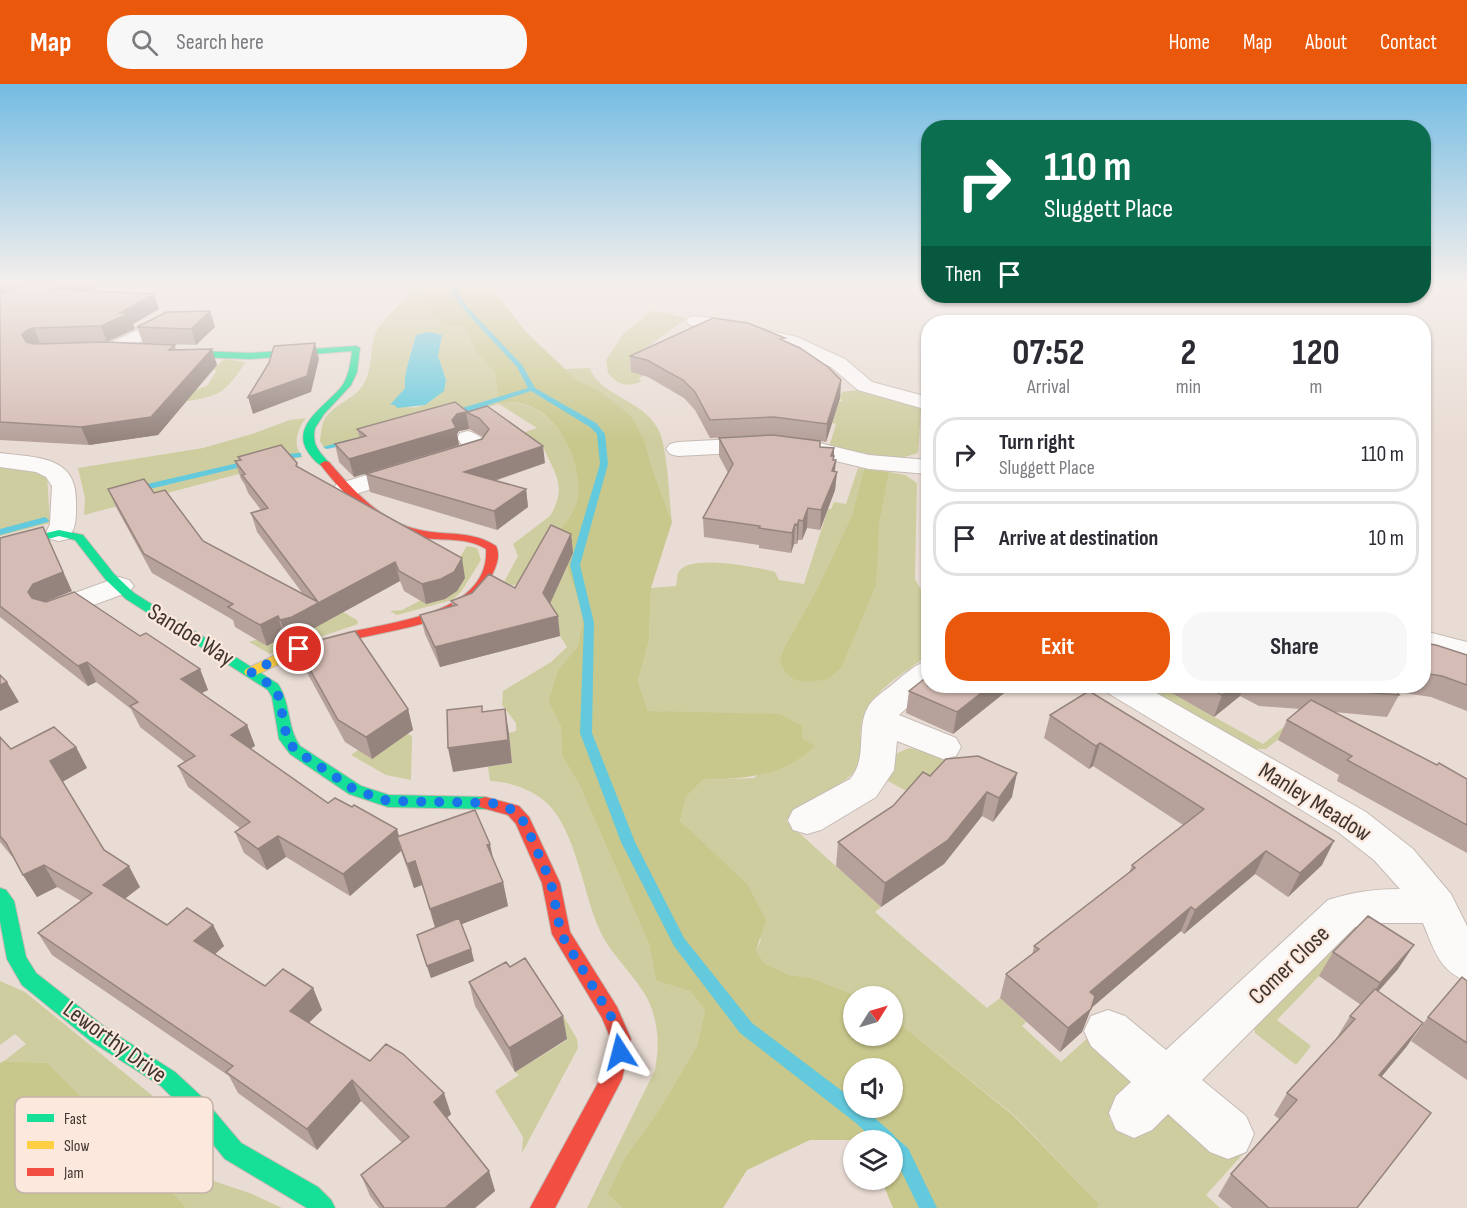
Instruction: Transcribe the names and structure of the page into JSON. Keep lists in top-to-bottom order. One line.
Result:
{"streets":{"street":["Sandoe Way","Manley Meadow","Comer Close","Leworthy Drive"]},"crossings":[["Manley Meadow","Comer Close"]],"legend":["Fast","Slow","Jam"],"north":"top right","page":{"header":"Map","search":"Search here","nav":["Home","Map","About","Contact"],"turn":["110 m","Sluggett Place"],"then":"Then","eta":["07:52","Arrival","2","min","120","m"],"list":[{"name":"Turn right","note":"Sluggett Place","value":"110 m"},{"name":"Arrive at destination","value":"10 m"}],"buttons":["Exit","Share"]}}
